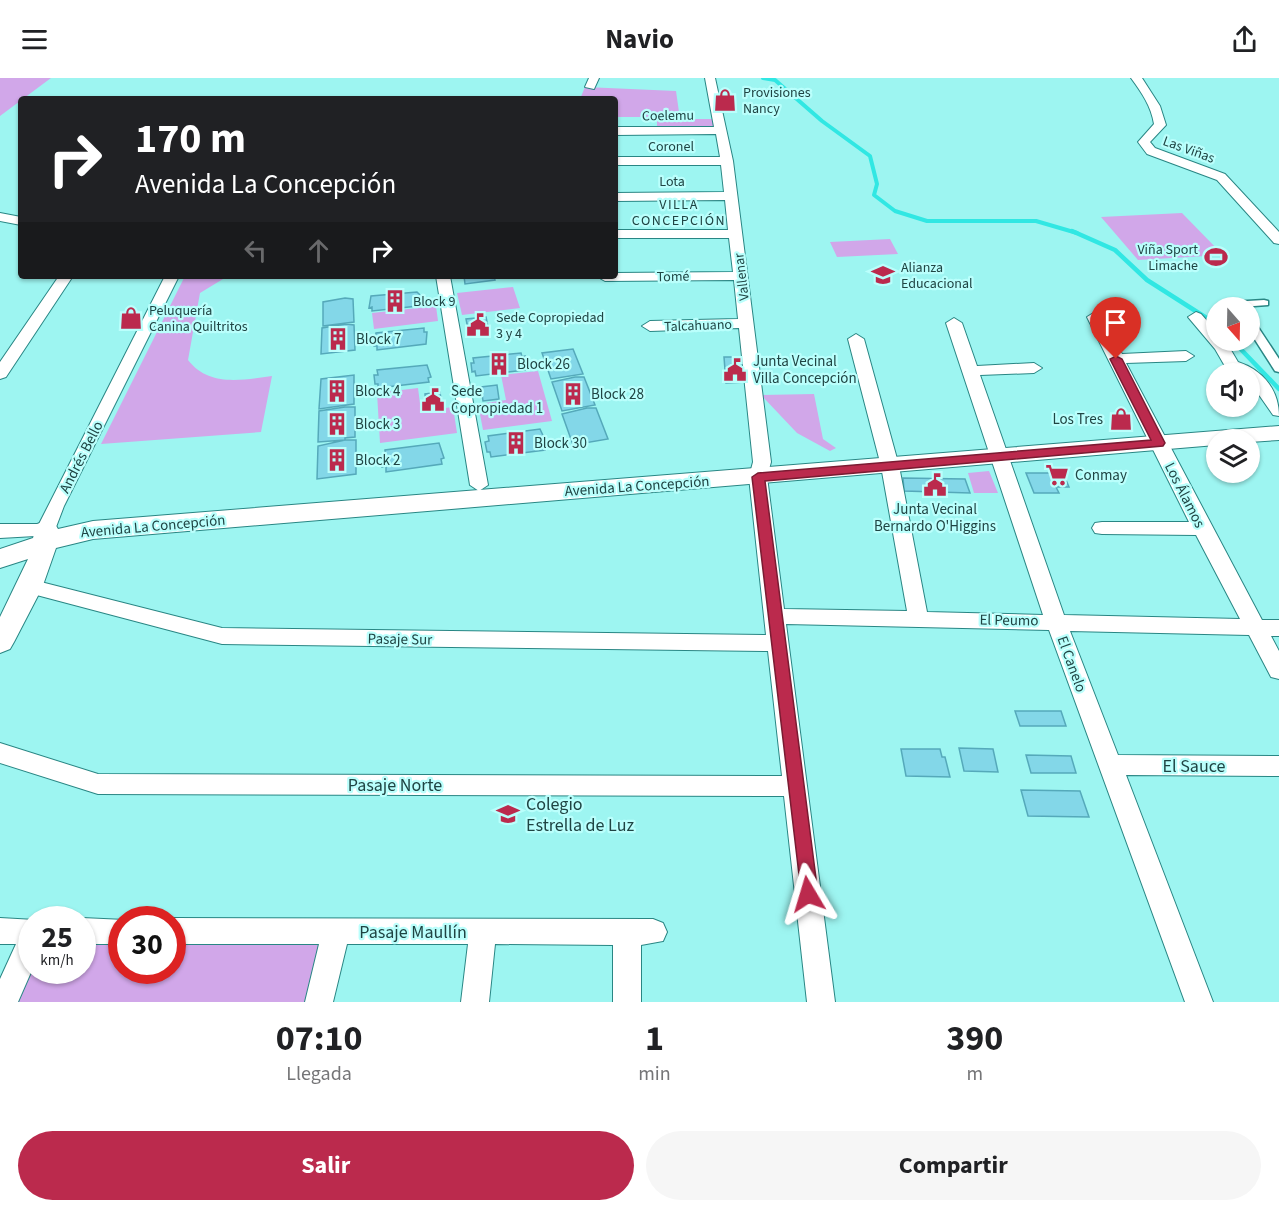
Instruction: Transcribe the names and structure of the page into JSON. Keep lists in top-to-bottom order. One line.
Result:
{"streets":{"street":["Coelemu","Coronel","Las Viñas","Lota","Tomé","Vallenar","Talcahuano","Andrés Bello","Avenida La Concepción","Los Álamos","El Peumo","Pasaje Sur","El Canelo","El Sauce","Pasaje Norte","Pasaje Maullín"]},"crossings":[["Coelemu","Vallenar"],["Coronel","Vallenar"],["Lota","Vallenar"],["Tomé","Vallenar"],["Vallenar","Talcahuano"],["Vallenar","Avenida La Concepción"],["Vallenar","El Peumo"],["Vallenar","Pasaje Sur"],["Vallenar","Pasaje Norte"],["Andrés Bello","Avenida La Concepción"],["Andrés Bello","Pasaje Sur"],["Avenida La Concepción","Los Álamos"],["Avenida La Concepción","El Canelo"],["Los Álamos","El Peumo"],["El Peumo","El Canelo"],["El Canelo","El Sauce"]],"districts":["VILLA CONCEPCIÓN"],"places":{"shop":["Provisiones Nancy","Peluquería Canina Quiltritos","Los Tres"],"sports":["Viña Sport Limache"],"school or university":["Alianza Educacional","Colegio Estrella de Luz"],"building":["Block 9","Block 7","Block 26","Block 4","Block 28","Block 3","Block 30","Block 2"],"public building":["Sede Copropiedad 3 y 4","Junta Vecinal Villa Concepción","Sede Copropiedad 1","Junta Vecinal Bernardo O'Higgins"],"supermarket":["Conmay"]},"north":"bottom","page":{"header":"Navio","turn":["170 m","Avenida La Concepción"],"speed":"25 km/h","limit":"30","eta":["07:10","Llegada","1","min","390","m"],"buttons":["Salir","Compartir"]}}
